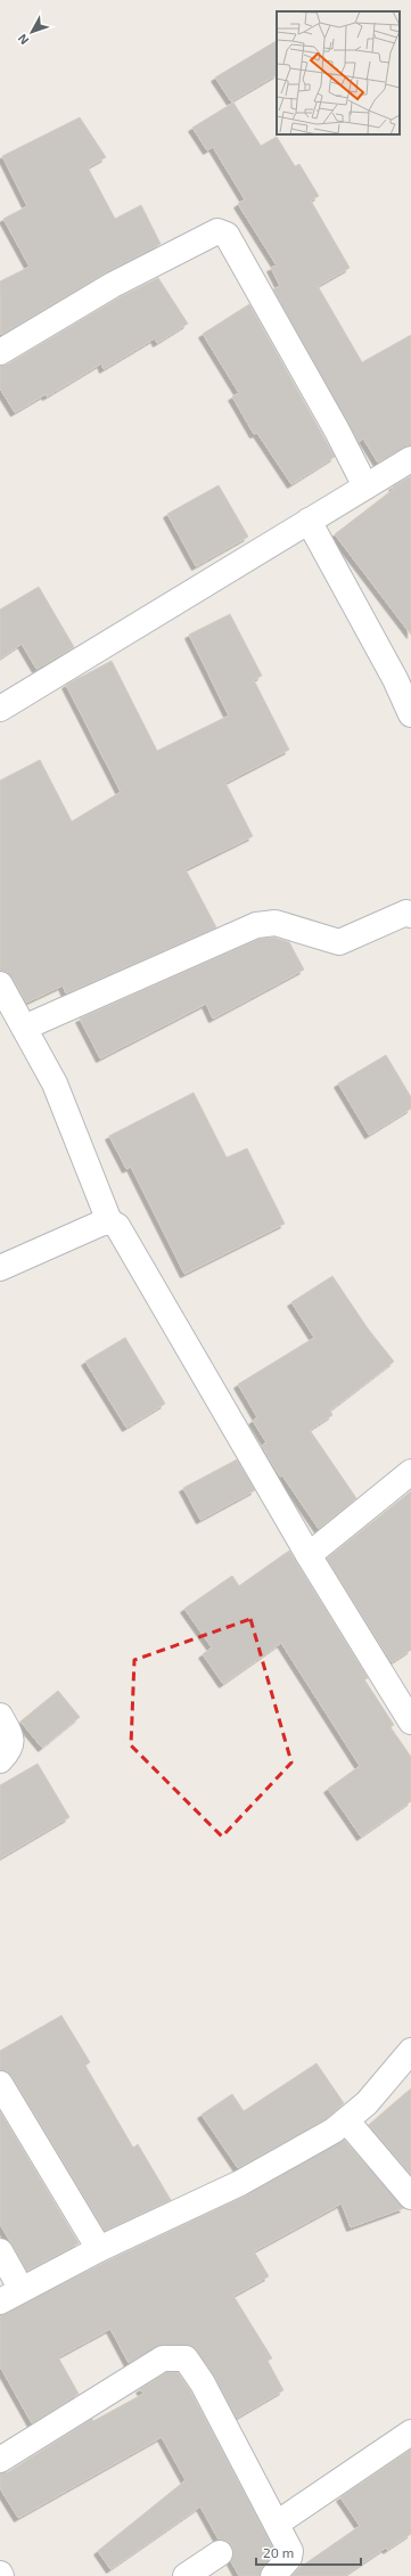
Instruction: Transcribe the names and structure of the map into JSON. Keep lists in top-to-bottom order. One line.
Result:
{"scale_bar":"20 m","north":"bottom left"}
